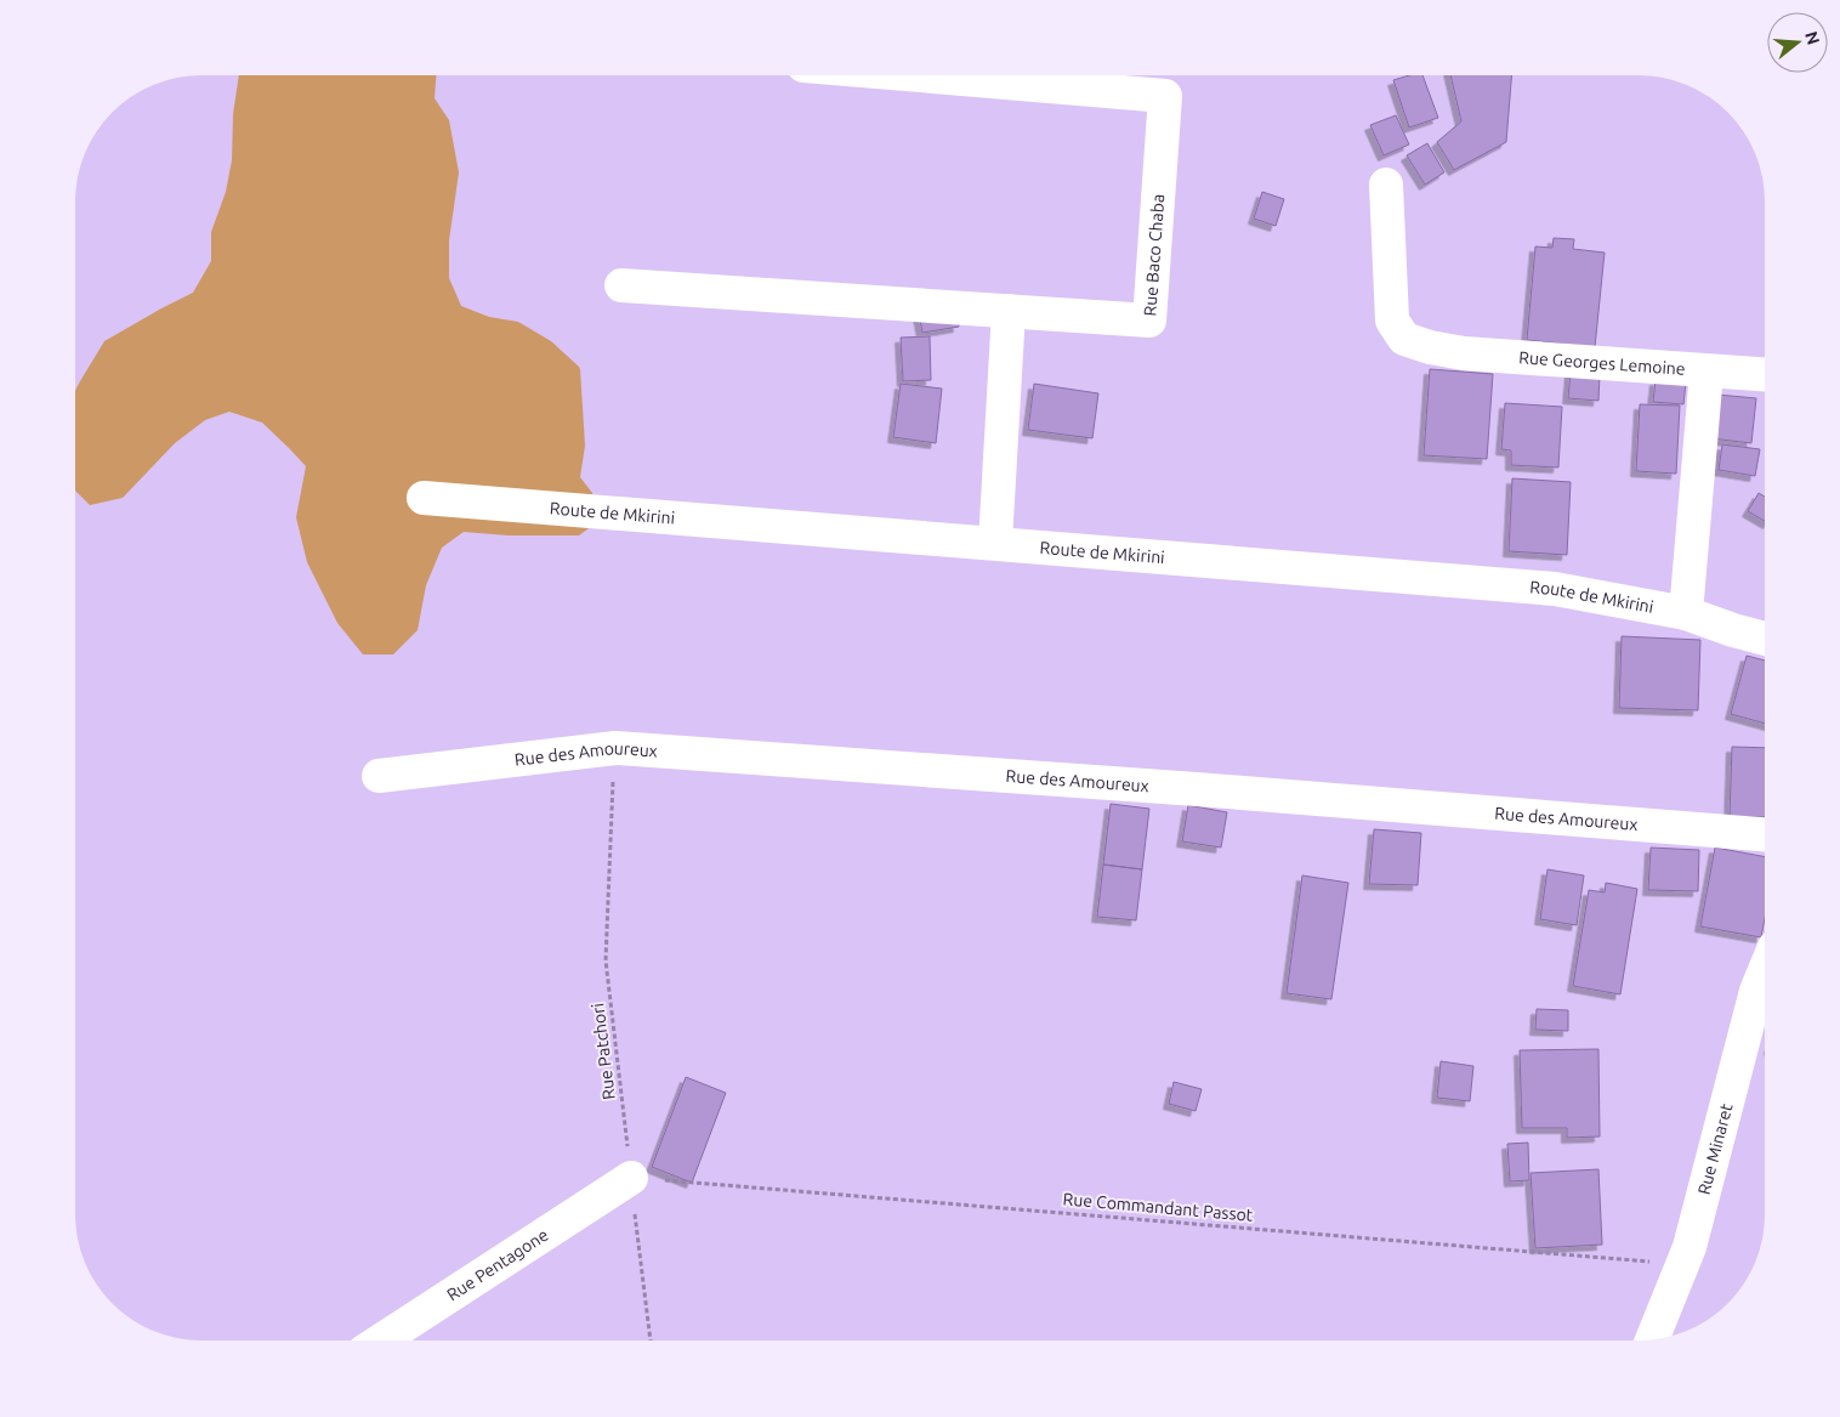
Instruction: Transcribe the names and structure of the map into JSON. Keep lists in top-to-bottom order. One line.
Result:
{"streets":{"street":["Rue Baco Chaba","Rue Georges Lemoine","Route de Mkirini","Rue des Amoureux","Rue Minaret","Rue Pentagone"],"path":["Rue Patchori","Rue Commandant Passot"]},"crossings":[["Rue des Amoureux","Rue Patchori"],["Rue Patchori","Rue Commandant Passot"],["Rue Patchori","Rue Pentagone"],["Rue Minaret","Rue Commandant Passot"],["Rue Commandant Passot","Rue Pentagone"]],"north":"right"}
